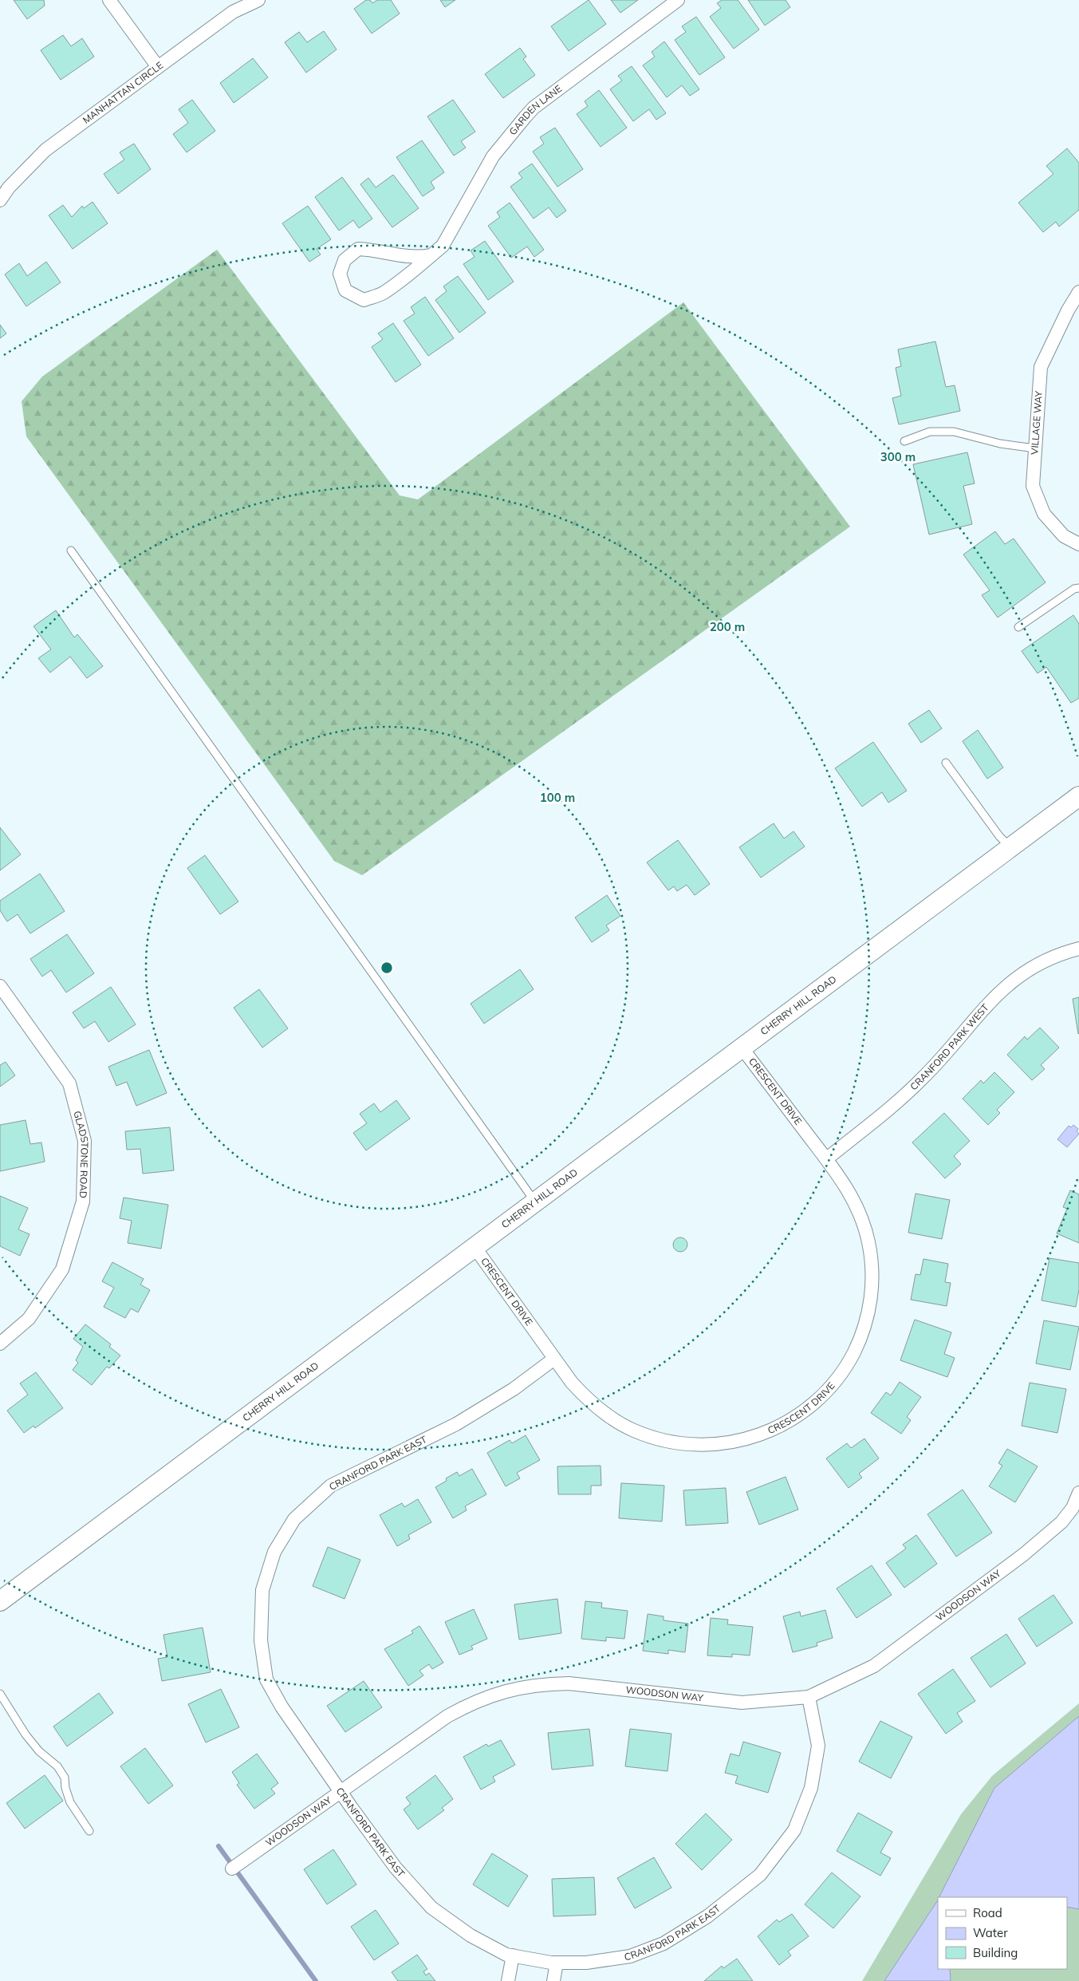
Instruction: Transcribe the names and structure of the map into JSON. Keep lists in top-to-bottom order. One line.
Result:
{"streets":{"main road":["CHERRY HILL ROAD"],"street":["MANHATTAN CIRCLE","GARDEN LANE","VILLAGE WAY","CRANFORD PARK WEST","CRESCENT DRIVE","GLADSTONE ROAD","CRANFORD PARK EAST","WOODSON WAY"]},"crossings":[["CHERRY HILL ROAD","CRESCENT DRIVE"],["CRANFORD PARK WEST","CRESCENT DRIVE"],["CRESCENT DRIVE","CRANFORD PARK EAST"],["CRANFORD PARK EAST","WOODSON WAY"]],"legend":["Road","Water","Building"],"rings":["300 m","200 m","100 m"]}
